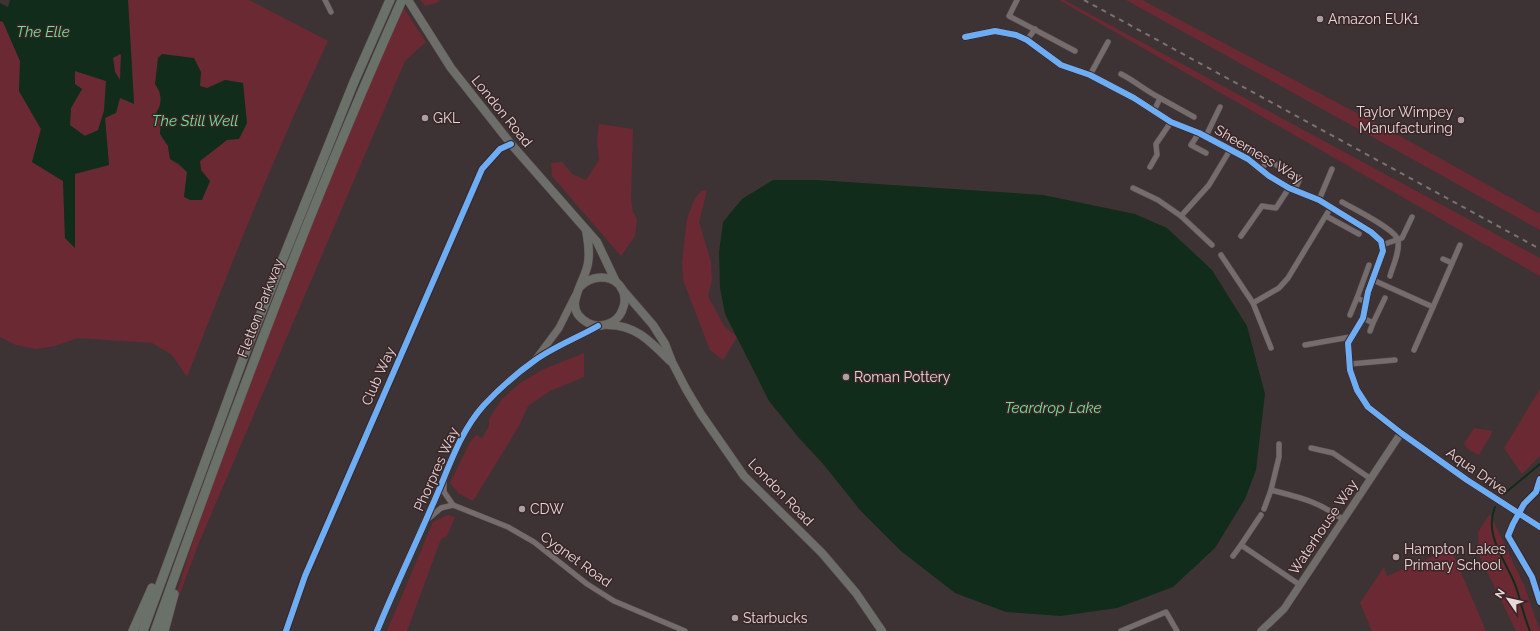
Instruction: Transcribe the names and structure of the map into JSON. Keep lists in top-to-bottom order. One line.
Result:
{"streets":{"highway":["Fletton Parkway"],"main road":["London Road"],"street":["Sheerness Way","Club Way","Phorpres Way","Aqua Drive","Waterhouse Way","Cygnet Road"]},"crossings":[["London Road","Club Way"],["London Road","Phorpres Way"],["Aqua Drive","Waterhouse Way"]],"water":["The Elle","The Still Well","Teardrop Lake"],"places":["Amazon EUK1","GKL","Taylor Wimpey Manufacturing","Roman Pottery","CDW","Hampton Lakes Primary School","Starbucks"],"north":"top left"}
